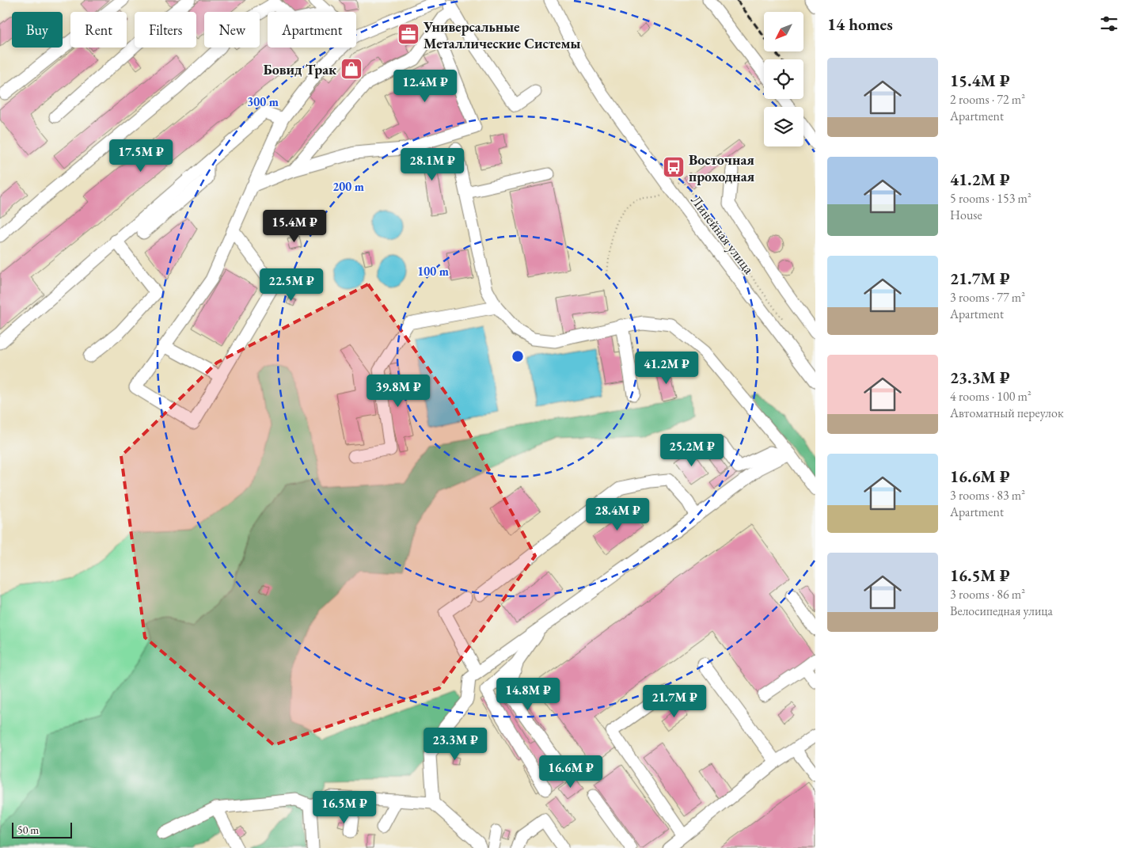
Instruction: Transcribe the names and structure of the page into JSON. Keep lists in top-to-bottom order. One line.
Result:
{"streets":{"street":["Линейная улица"]},"places":{"office":["Универсальные Металлические Системы"],"shop":["Бовид Трак"],"bus stop":["Восточная проходная"]},"scale_bar":"50 m","north":"bottom left","page":{"heading":"14 homes","chip":["Buy","Rent","Filters","New","Apartment"],"list":[{"name":"15.4M ₽","note":"2 rooms · 72 m² · Apartment"},{"name":"41.2M ₽","note":"5 rooms · 153 m² · House"},{"name":"21.7M ₽","note":"3 rooms · 77 m² · Apartment"},{"name":"23.3M ₽","note":"4 rooms · 100 m² · Автоматный переулок"},{"name":"16.6M ₽","note":"3 rooms · 83 m² · Apartment"},{"name":"16.5M ₽","note":"3 rooms · 86 m² · Велосипедная улица"}],"price":["12.4M ₽","17.5M ₽","28.1M ₽","15.4M ₽","22.5M ₽","41.2M ₽","39.8M ₽","25.2M ₽","28.4M ₽","14.8M ₽","21.7M ₽","23.3M ₽","16.6M ₽","16.5M ₽"],"scale":"50 m"},"rings":["300 m","200 m","100 m"]}
